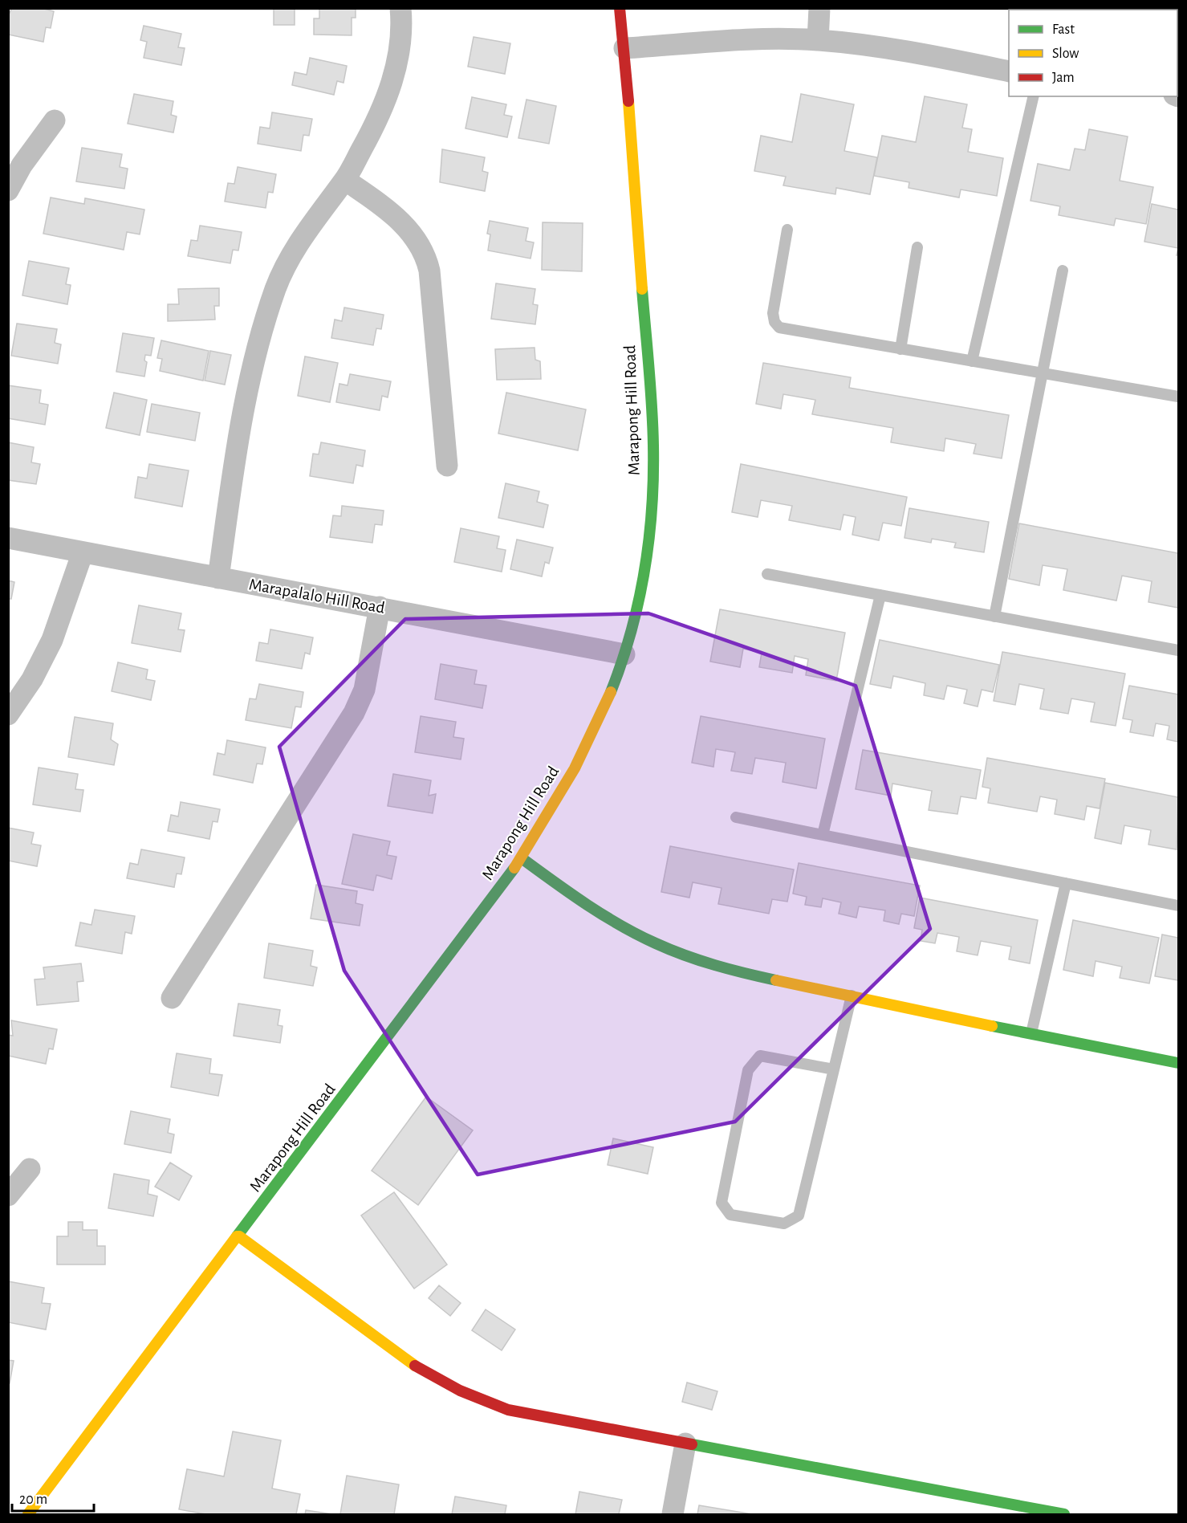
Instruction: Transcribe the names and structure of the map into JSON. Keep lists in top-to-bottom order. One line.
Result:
{"streets":{"street":["Marapong Hill Road","Marapalalo Hill Road"]},"crossings":[["Marapong Hill Road","Marapalalo Hill Road"]],"legend":["Fast","Slow","Jam"],"scale_bar":"20 m"}
